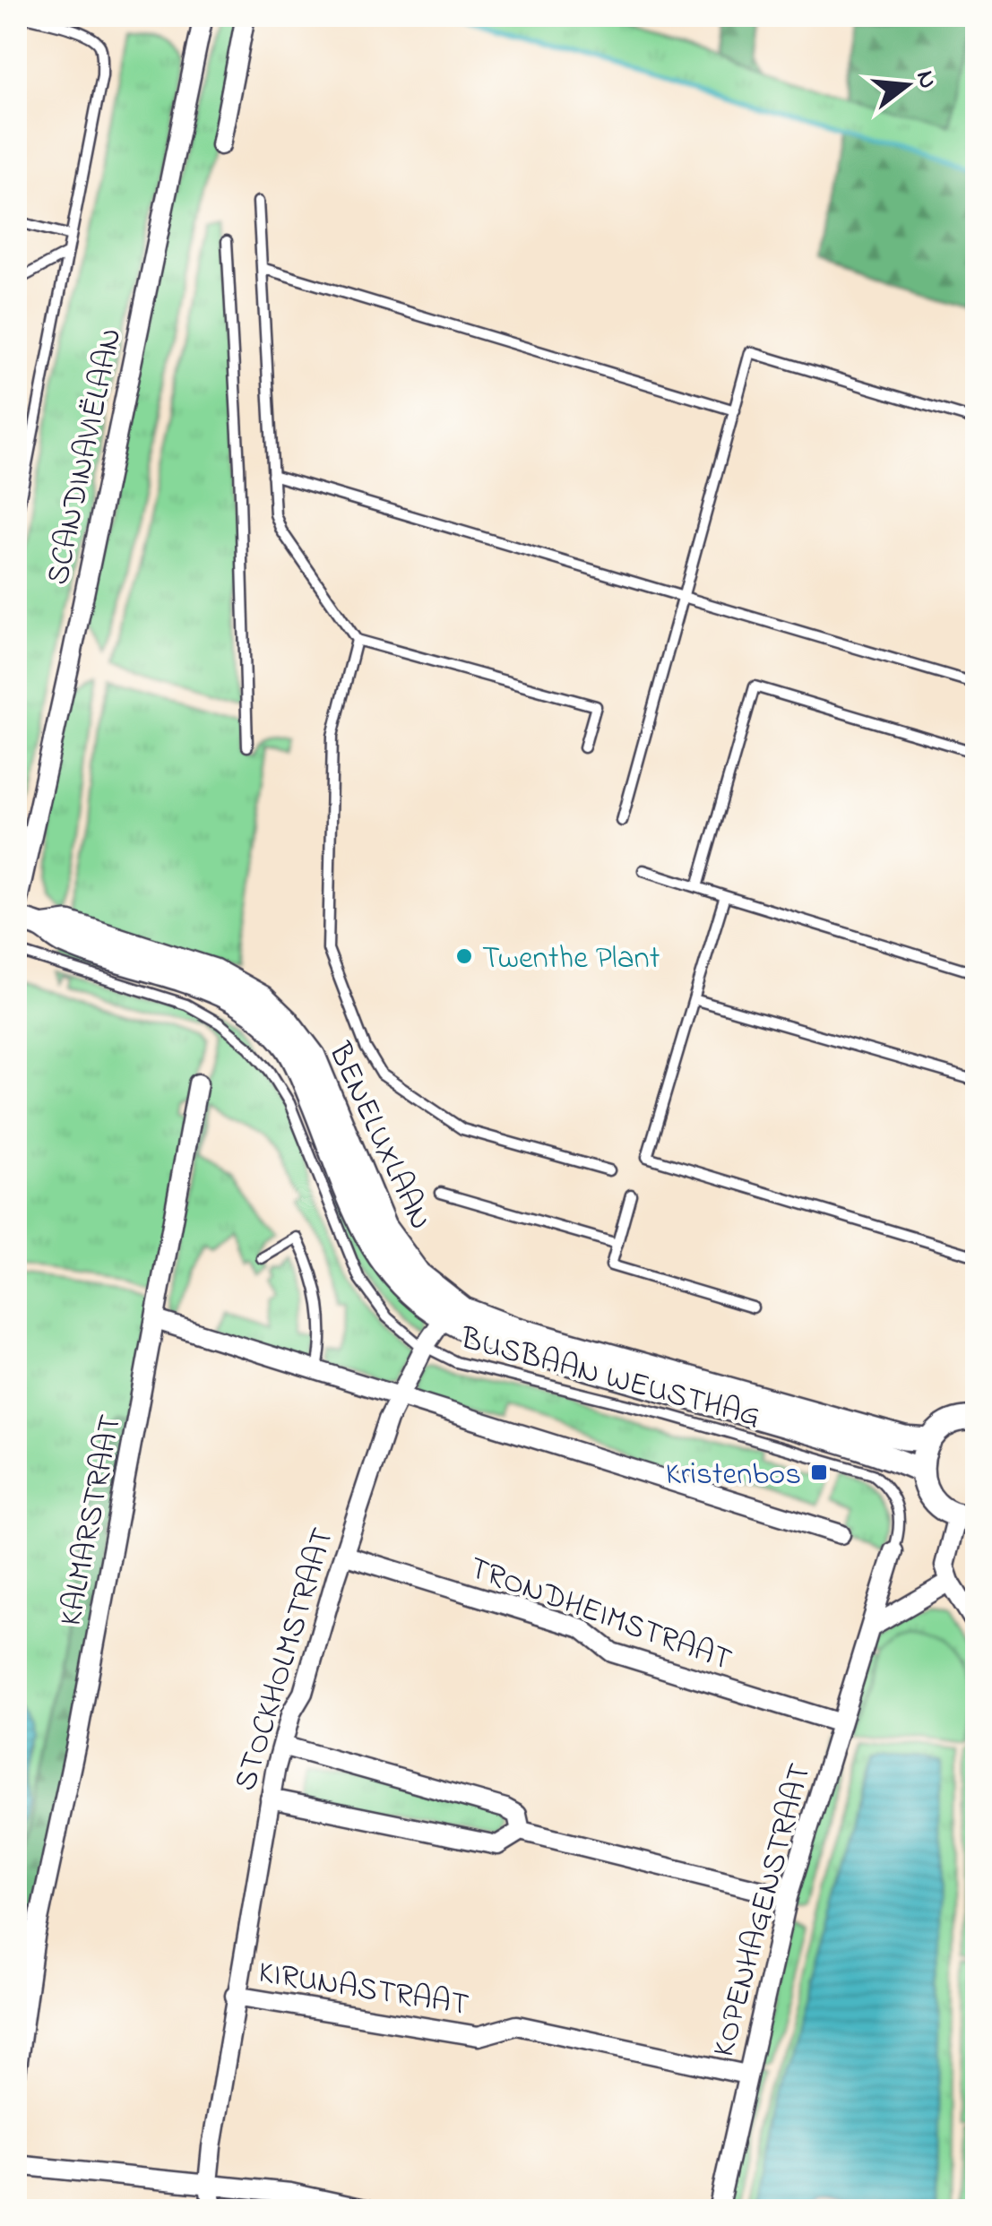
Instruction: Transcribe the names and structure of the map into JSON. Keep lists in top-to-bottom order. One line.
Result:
{"streets":{"street":["SCANDINAVIËLAAN","BENELUXLAAN","KALMARSTRAAT","TRONDHEIMSTRAAT","STOCKHOLMSTRAAT","KOPENHAGENSTRAAT","KIRUNASTRAAT"],"lane":["BUSBAAN WEUSTHAG"]},"crossings":[["BENELUXLAAN","STOCKHOLMSTRAAT"],["BUSBAAN WEUSTHAG","STOCKHOLMSTRAAT"],["BUSBAAN WEUSTHAG","KOPENHAGENSTRAAT"],["TRONDHEIMSTRAAT","STOCKHOLMSTRAAT"],["TRONDHEIMSTRAAT","KOPENHAGENSTRAAT"],["STOCKHOLMSTRAAT","KIRUNASTRAAT"],["KOPENHAGENSTRAAT","KIRUNASTRAAT"]],"places":{"other":["Twenthe Plant"],"transit":["Kristenbos"]},"north":"right"}
